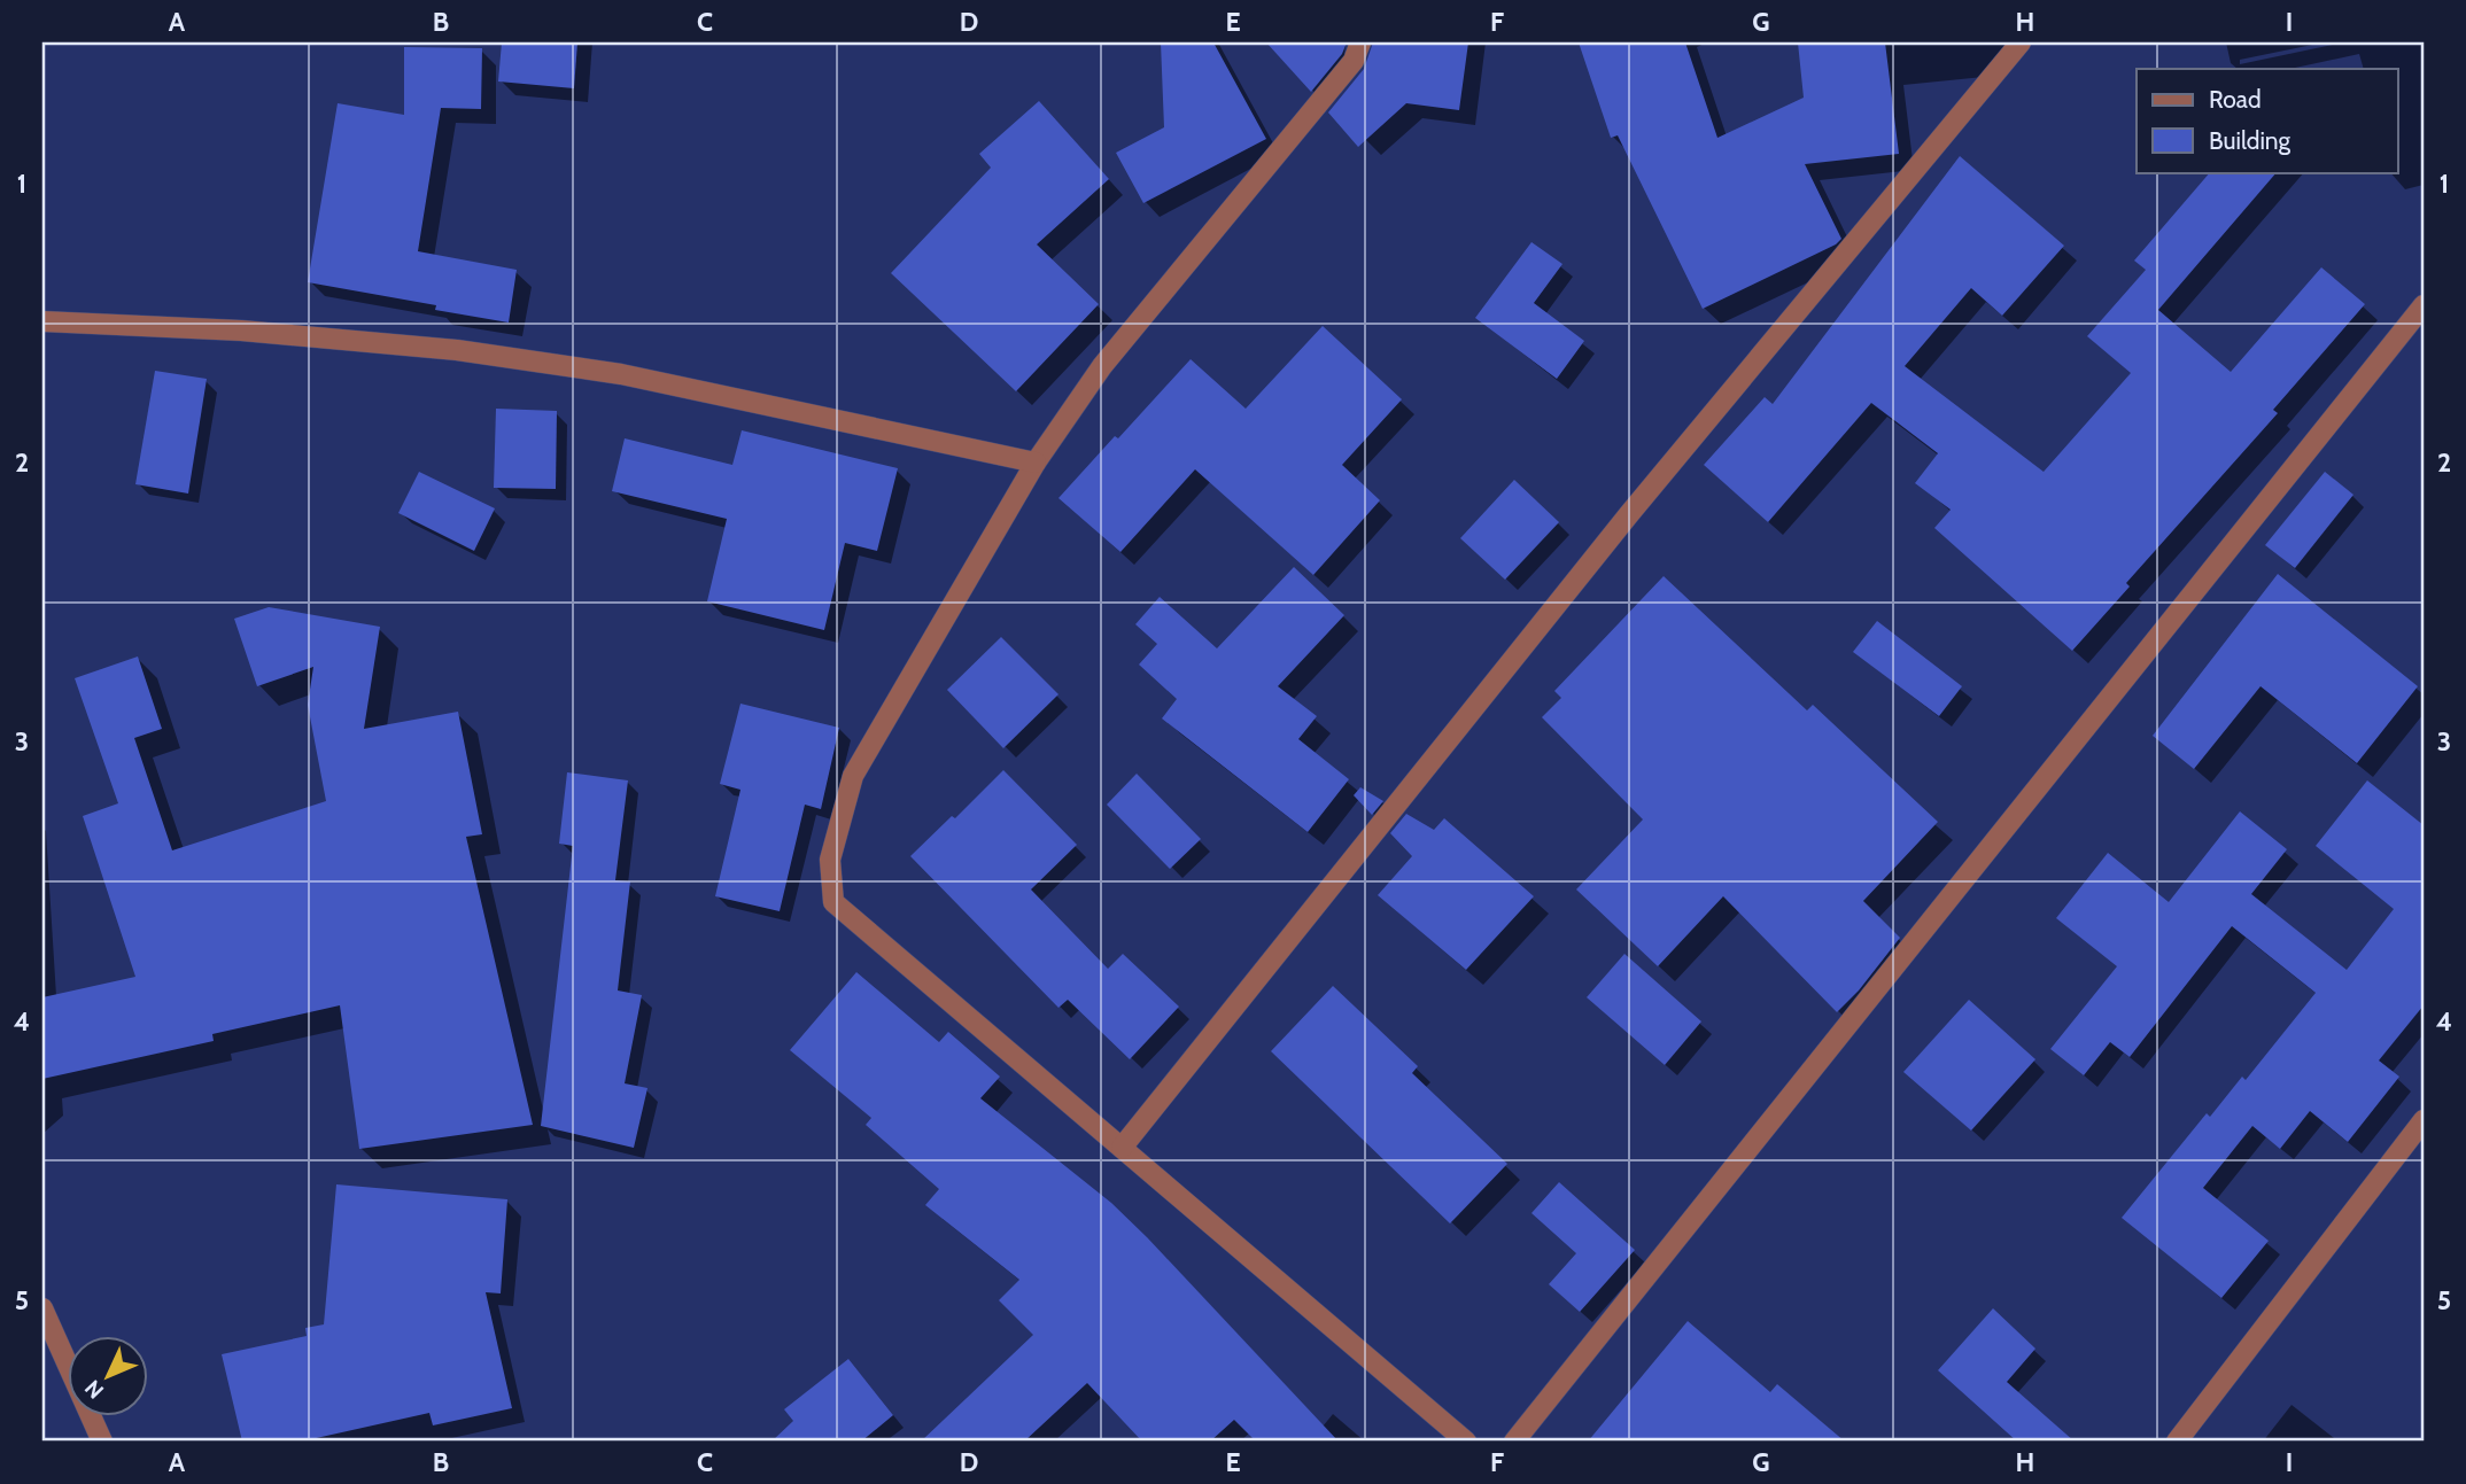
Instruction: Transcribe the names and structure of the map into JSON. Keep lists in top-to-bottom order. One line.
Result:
{"legend":["Road","Building"],"north":"bottom left","grid":{"columns":["A","B","C","D","E","F","G","H","I"],"rows":["1","2","3","4","5"]}}
